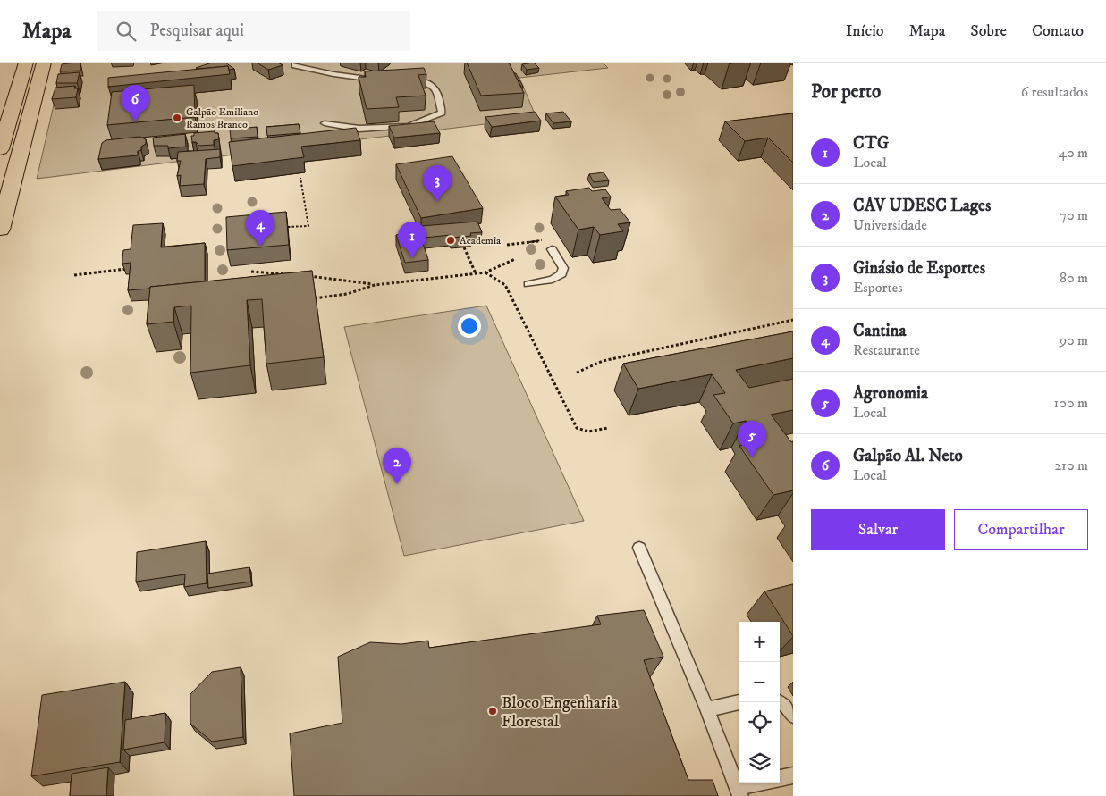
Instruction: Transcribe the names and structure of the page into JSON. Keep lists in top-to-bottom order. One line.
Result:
{"places":["Galpão Emiliano Ramos Branco","Academia","Bloco Engenharia Florestal"],"page":{"header":"Mapa","search":"Pesquisar aqui","nav":["Início","Mapa","Sobre","Contato"],"heading":["Por perto","6 resultados"],"pins":["6","3","4","1","5","2"],"list":[{"mark":"1","name":"CTG","note":"Local","value":"40 m"},{"mark":"2","name":"CAV UDESC Lages","note":"Universidade","value":"70 m"},{"mark":"3","name":"Ginásio de Esportes","note":"Esportes","value":"80 m"},{"mark":"4","name":"Cantina","note":"Restaurante","value":"90 m"},{"mark":"5","name":"Agronomia","note":"Local","value":"100 m"},{"mark":"6","name":"Galpão Al. Neto","note":"Local","value":"210 m"}],"buttons":["Salvar","Compartilhar"],"map_buttons":["+","−"]}}
